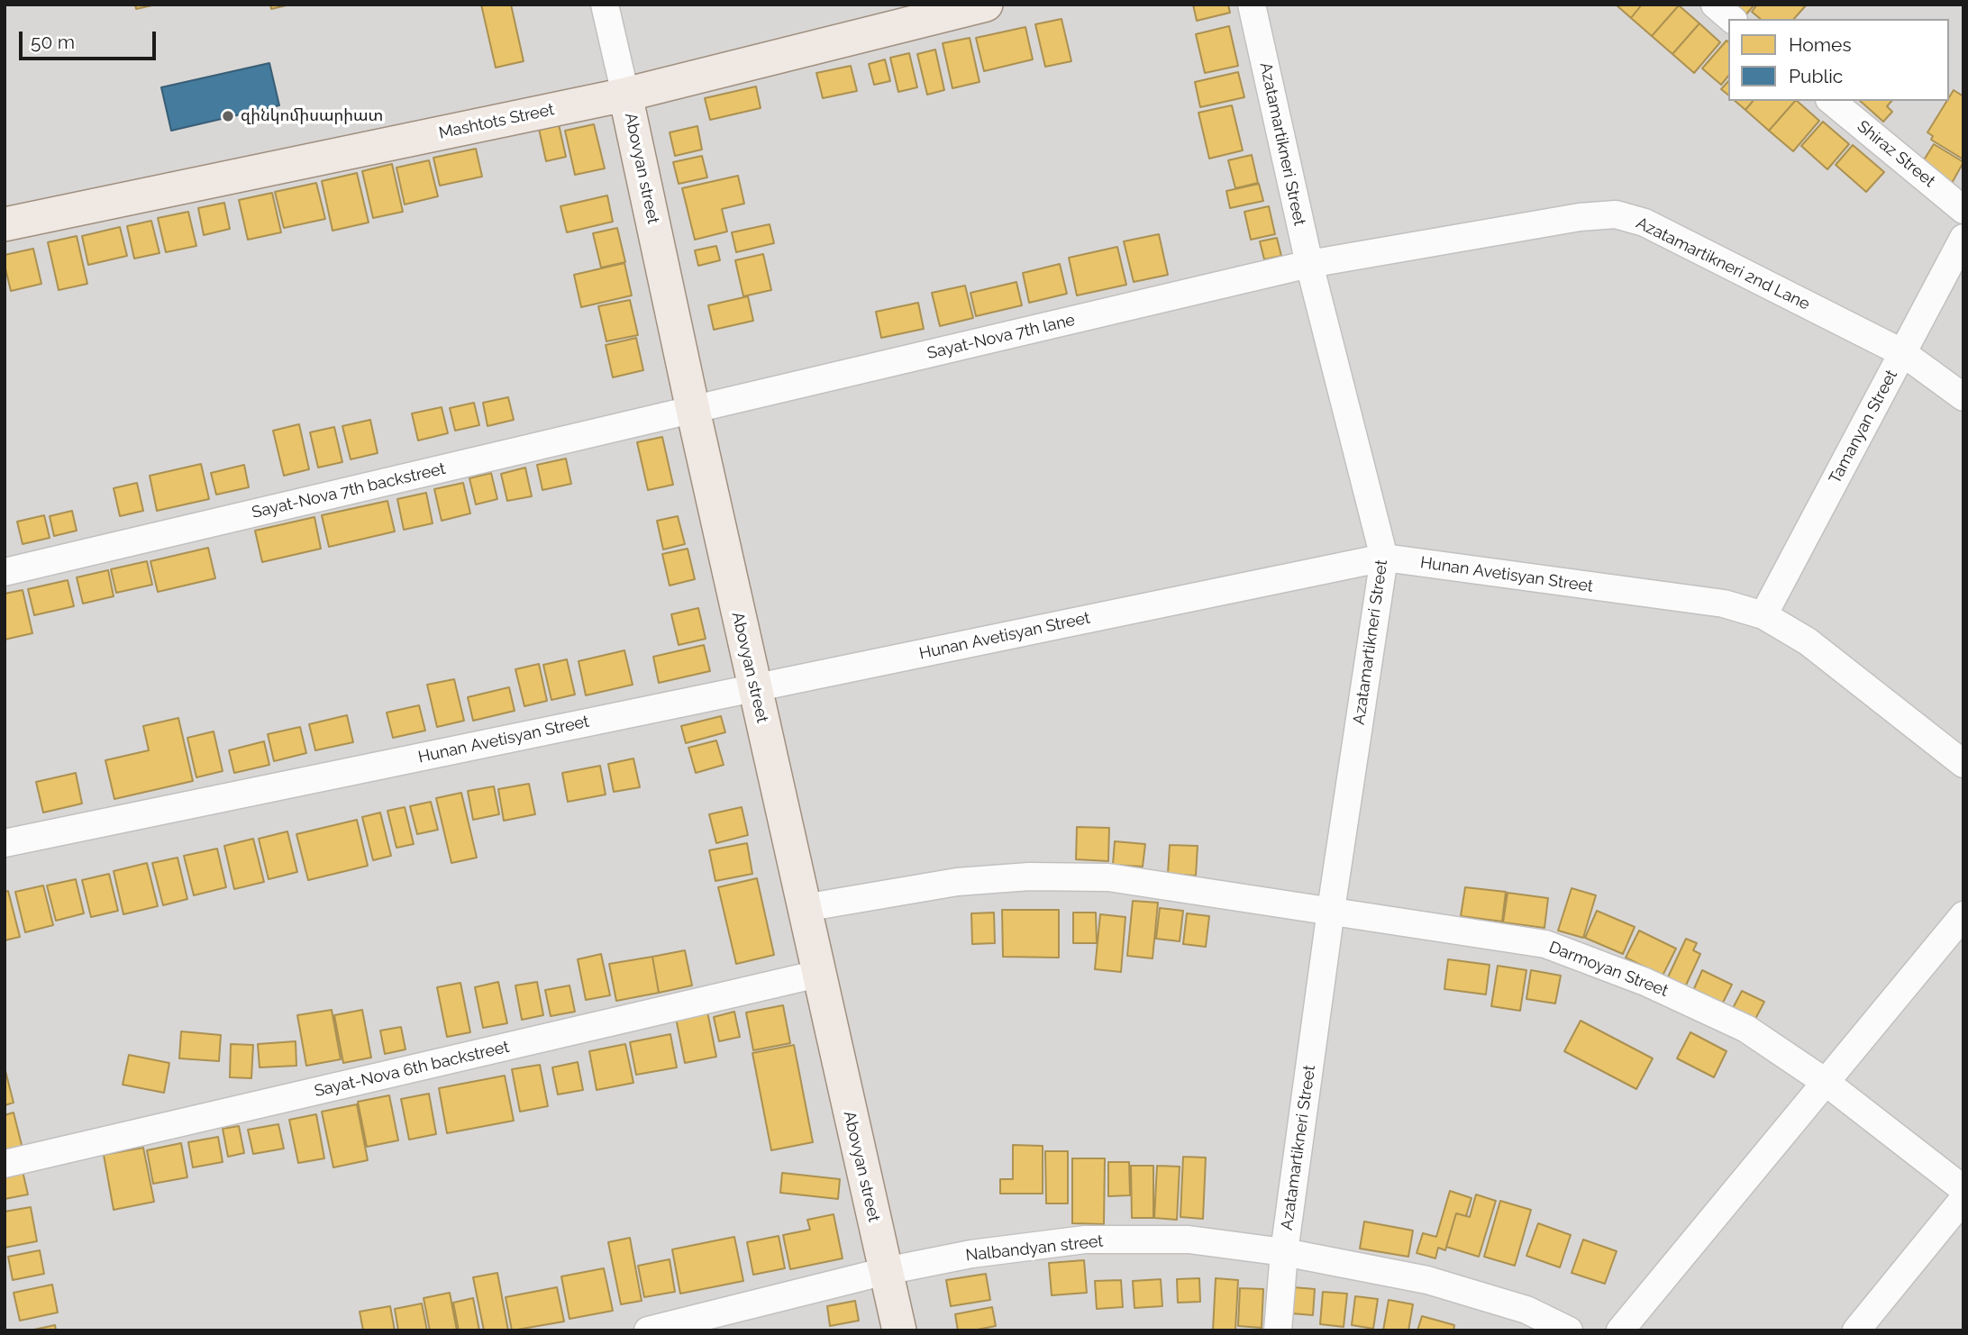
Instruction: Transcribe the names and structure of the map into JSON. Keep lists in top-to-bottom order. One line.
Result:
{"streets":{"main road":["Mashtots Street","Abovyan street"],"street":["Azatamartikneri Street","Shiraz Street","Azatamartikneri 2nd Lane","Sayat-Nova 7th lane","Tamanyan Street","Sayat-Nova 7th backstreet","Hunan Avetisyan Street","Darmoyan Street","Sayat-Nova 6th backstreet","Nalbandyan street"]},"crossings":[["Mashtots Street","Abovyan street"],["Azatamartikneri Street","Azatamartikneri 2nd Lane"],["Azatamartikneri Street","Sayat-Nova 7th lane"],["Azatamartikneri Street","Hunan Avetisyan Street"],["Azatamartikneri Street","Darmoyan Street"],["Azatamartikneri Street","Nalbandyan street"],["Abovyan street","Sayat-Nova 7th lane"],["Abovyan street","Sayat-Nova 7th backstreet"],["Abovyan street","Hunan Avetisyan Street"],["Abovyan street","Darmoyan Street"],["Abovyan street","Sayat-Nova 6th backstreet"],["Abovyan street","Nalbandyan street"],["Azatamartikneri 2nd Lane","Sayat-Nova 7th lane"],["Azatamartikneri 2nd Lane","Tamanyan Street"],["Sayat-Nova 7th lane","Sayat-Nova 7th backstreet"],["Tamanyan Street","Hunan Avetisyan Street"]],"places":["զինկոմիսարիատ"],"legend":["Homes","Public"],"scale_bar":"50 m"}
